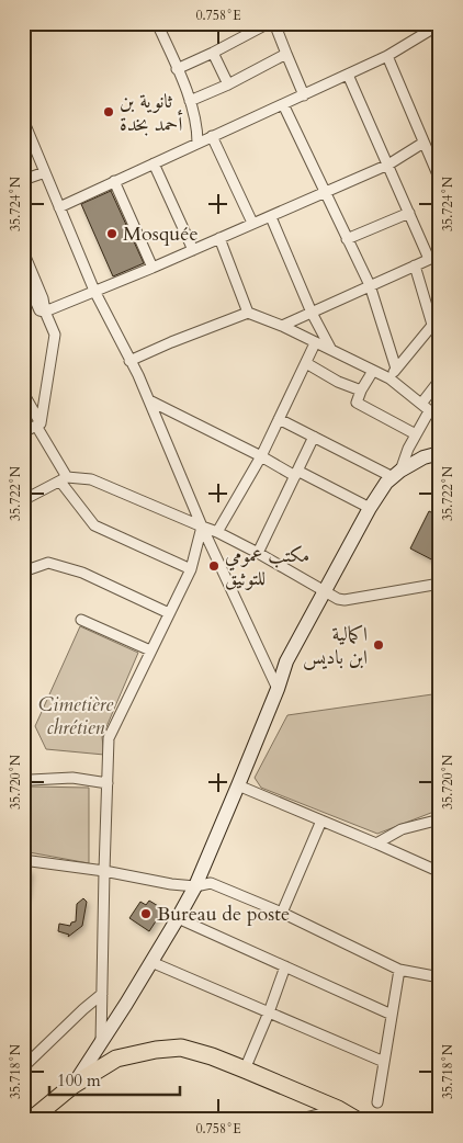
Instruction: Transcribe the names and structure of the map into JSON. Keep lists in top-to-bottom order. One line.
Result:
{"parks":["Cimetière chrétien"],"places":["ثانوية بن أحمد بخدة","Mosquée","مكتب عمومي للتوثيق","اكمالية ابن باديس","Bureau de poste"],"scale_bar":"100 m","coordinates":["0.758°E","35.724°N","35.722°N","35.720°N","35.718°N"]}
